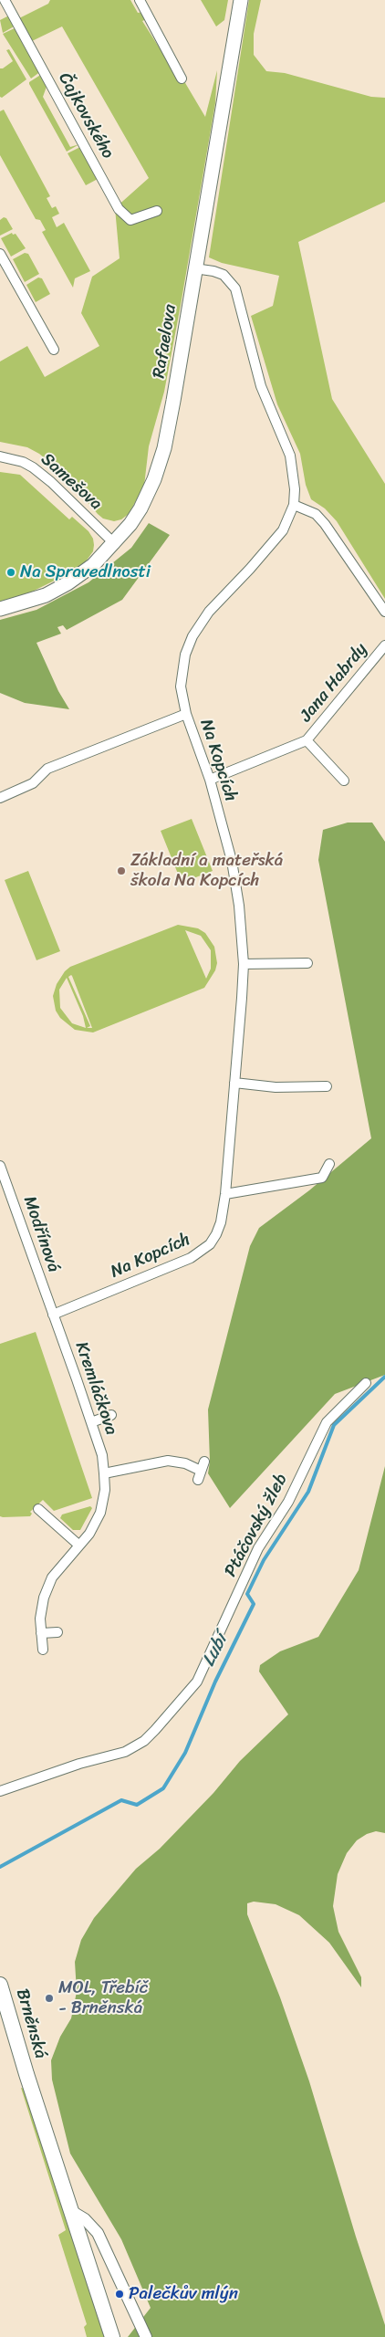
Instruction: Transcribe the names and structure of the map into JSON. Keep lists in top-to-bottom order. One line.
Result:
{"streets":{"main road":["Rafaelova","Brněnská"],"street":["Čajkovského","Samešova","Jana Habrdy","Na Kopcích","Modřínová","Kremláčkova","Ptáčovský žleb"]},"crossings":[["Rafaelova","Samešova"],["Jana Habrdy","Na Kopcích"],["Na Kopcích","Modřínová"],["Na Kopcích","Kremláčkova"],["Modřínová","Kremláčkova"]],"water":["Lubí"],"places":["Na Spravedlnosti","Základní a mateřská škola Na Kopcích","MOL, Třebíč - Brněnská","Palečkův mlýn"]}
